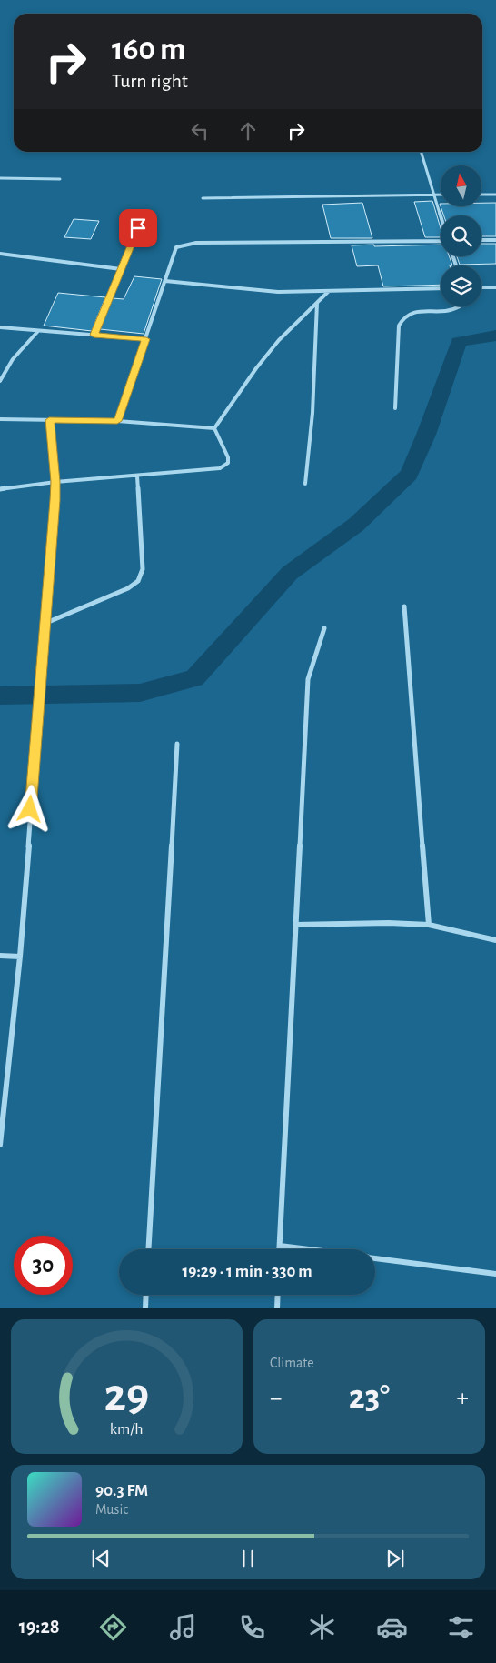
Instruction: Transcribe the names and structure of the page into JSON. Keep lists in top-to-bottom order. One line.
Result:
{"north":"top","page":{"turn":["160 m","Turn right"],"limit":"30","trip":"19:29 · 1 min · 330 m","tile":"Climate","heat":["−","23°","+"],"song":["90.3 FM","Music"],"tabs":"19:28","gauge":["29","km/h"]}}
